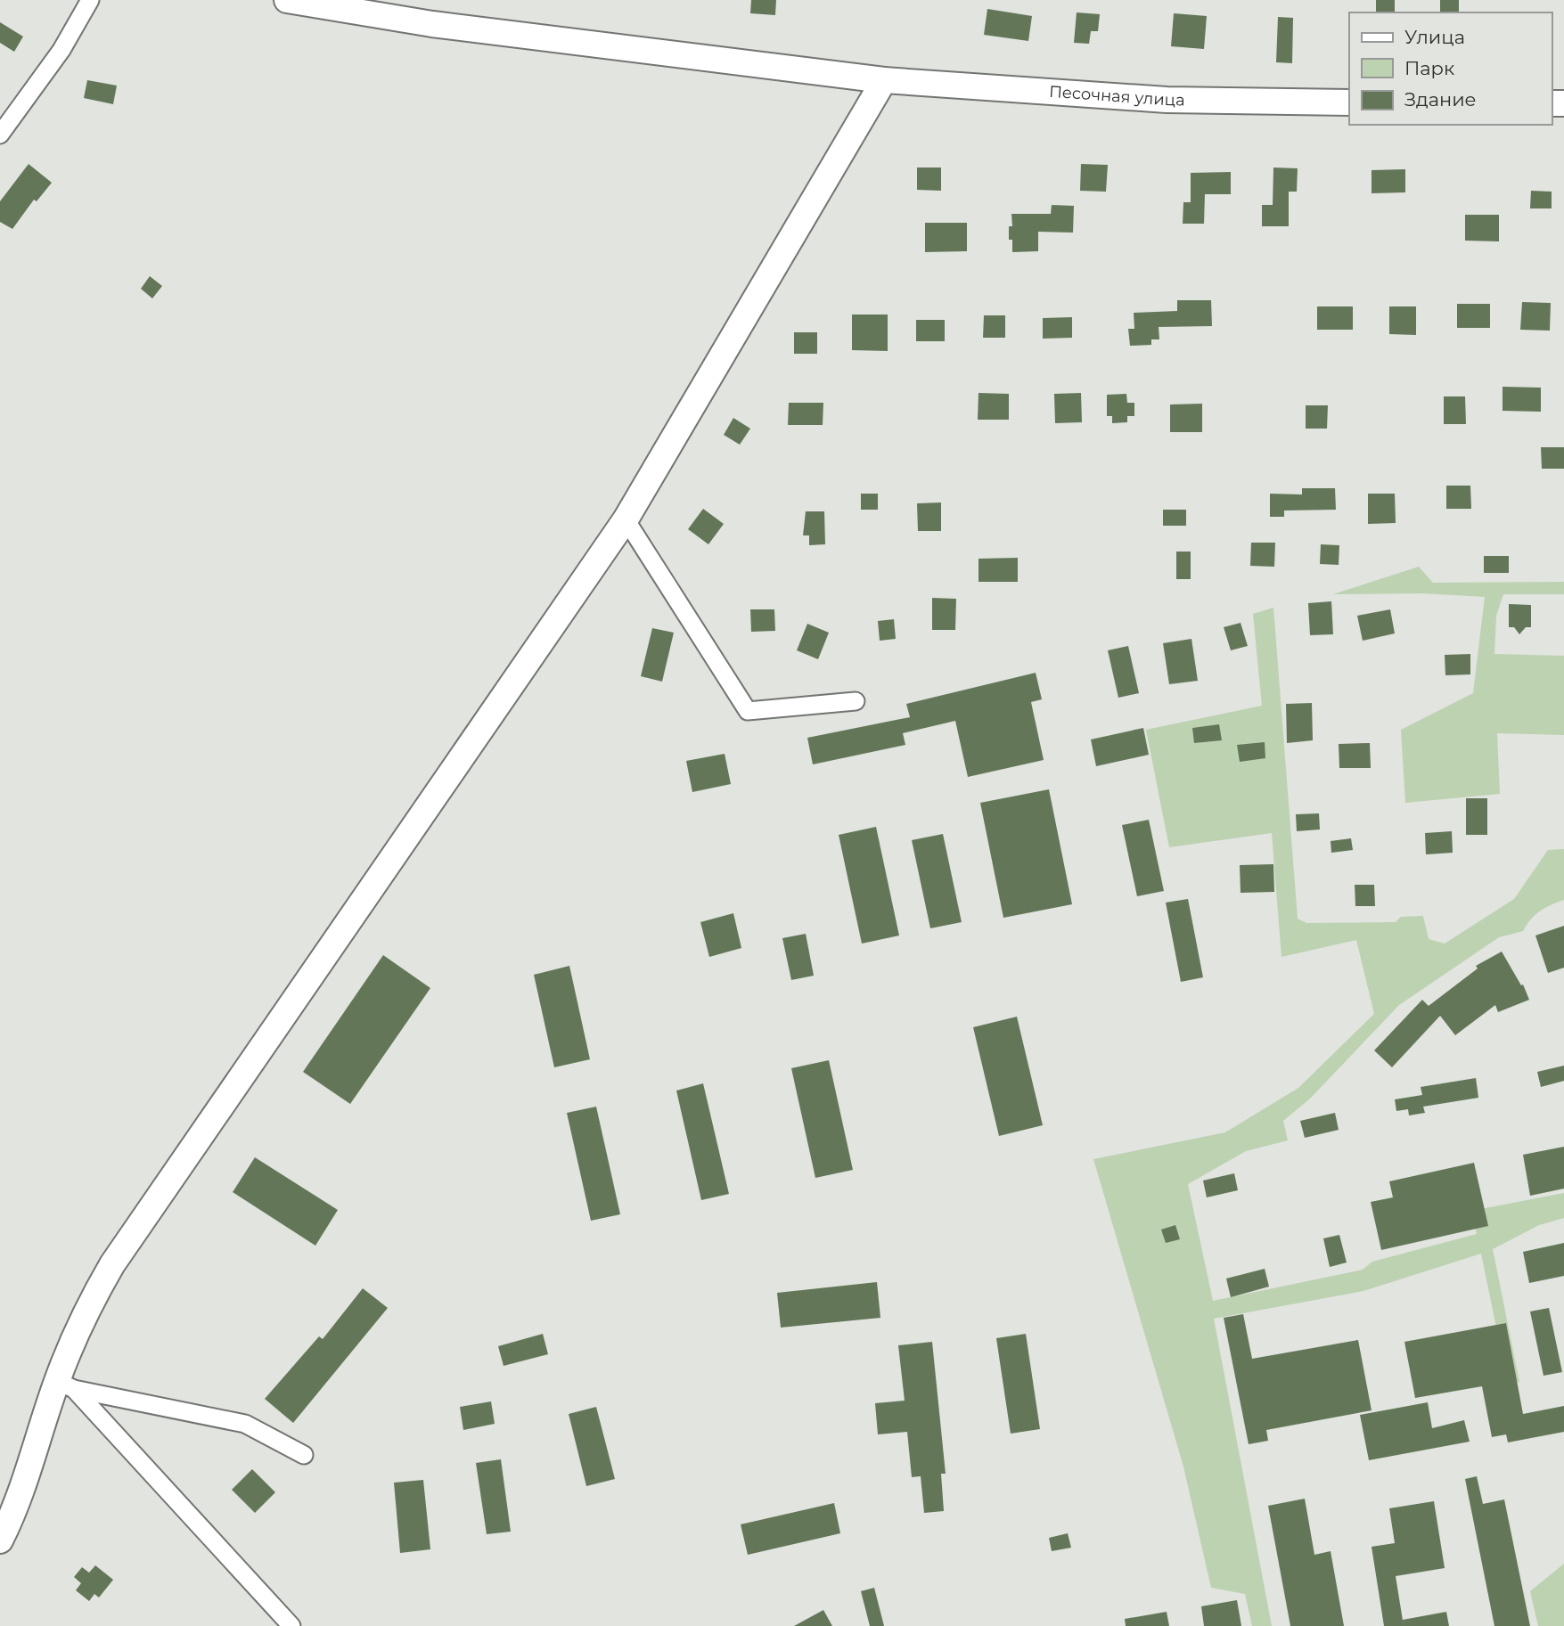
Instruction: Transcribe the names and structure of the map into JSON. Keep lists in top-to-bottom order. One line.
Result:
{"streets":{"street":["Песочная улица"]},"legend":["Улица","Парк","Здание"]}
